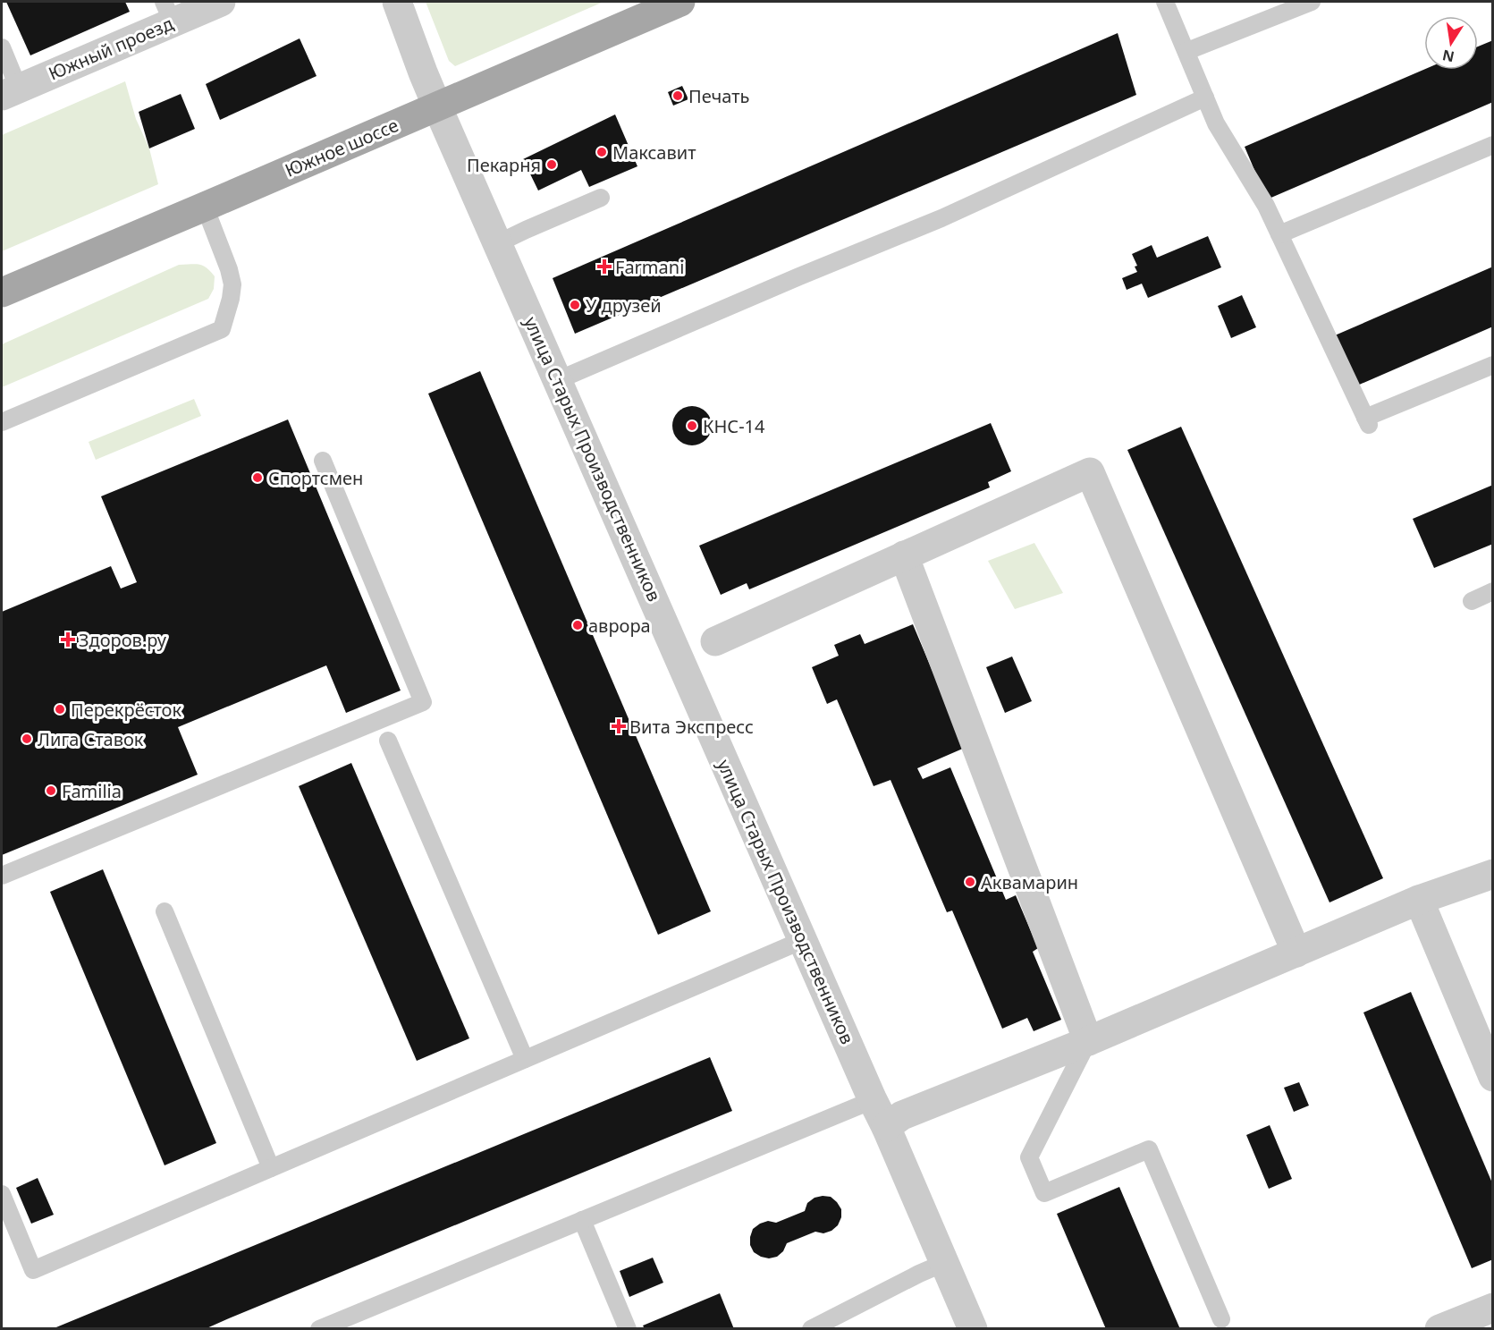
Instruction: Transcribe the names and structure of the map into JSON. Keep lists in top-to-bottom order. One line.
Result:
{"streets":{"main road":["Южное шоссе"],"street":["Южный проезд","улица Старых Производственников"]},"crossings":[["Южное шоссе","улица Старых Производственников"]],"places":{"other":["Печать","Максавит","Пекарня","У друзей","КНС-14","Спортсмен","аврора","Перекрёсток","Лига Ставок","Familia","Аквамарин"],"health":["Farmani","Здоров.ру","Вита Экспресс"]},"north":"bottom"}
